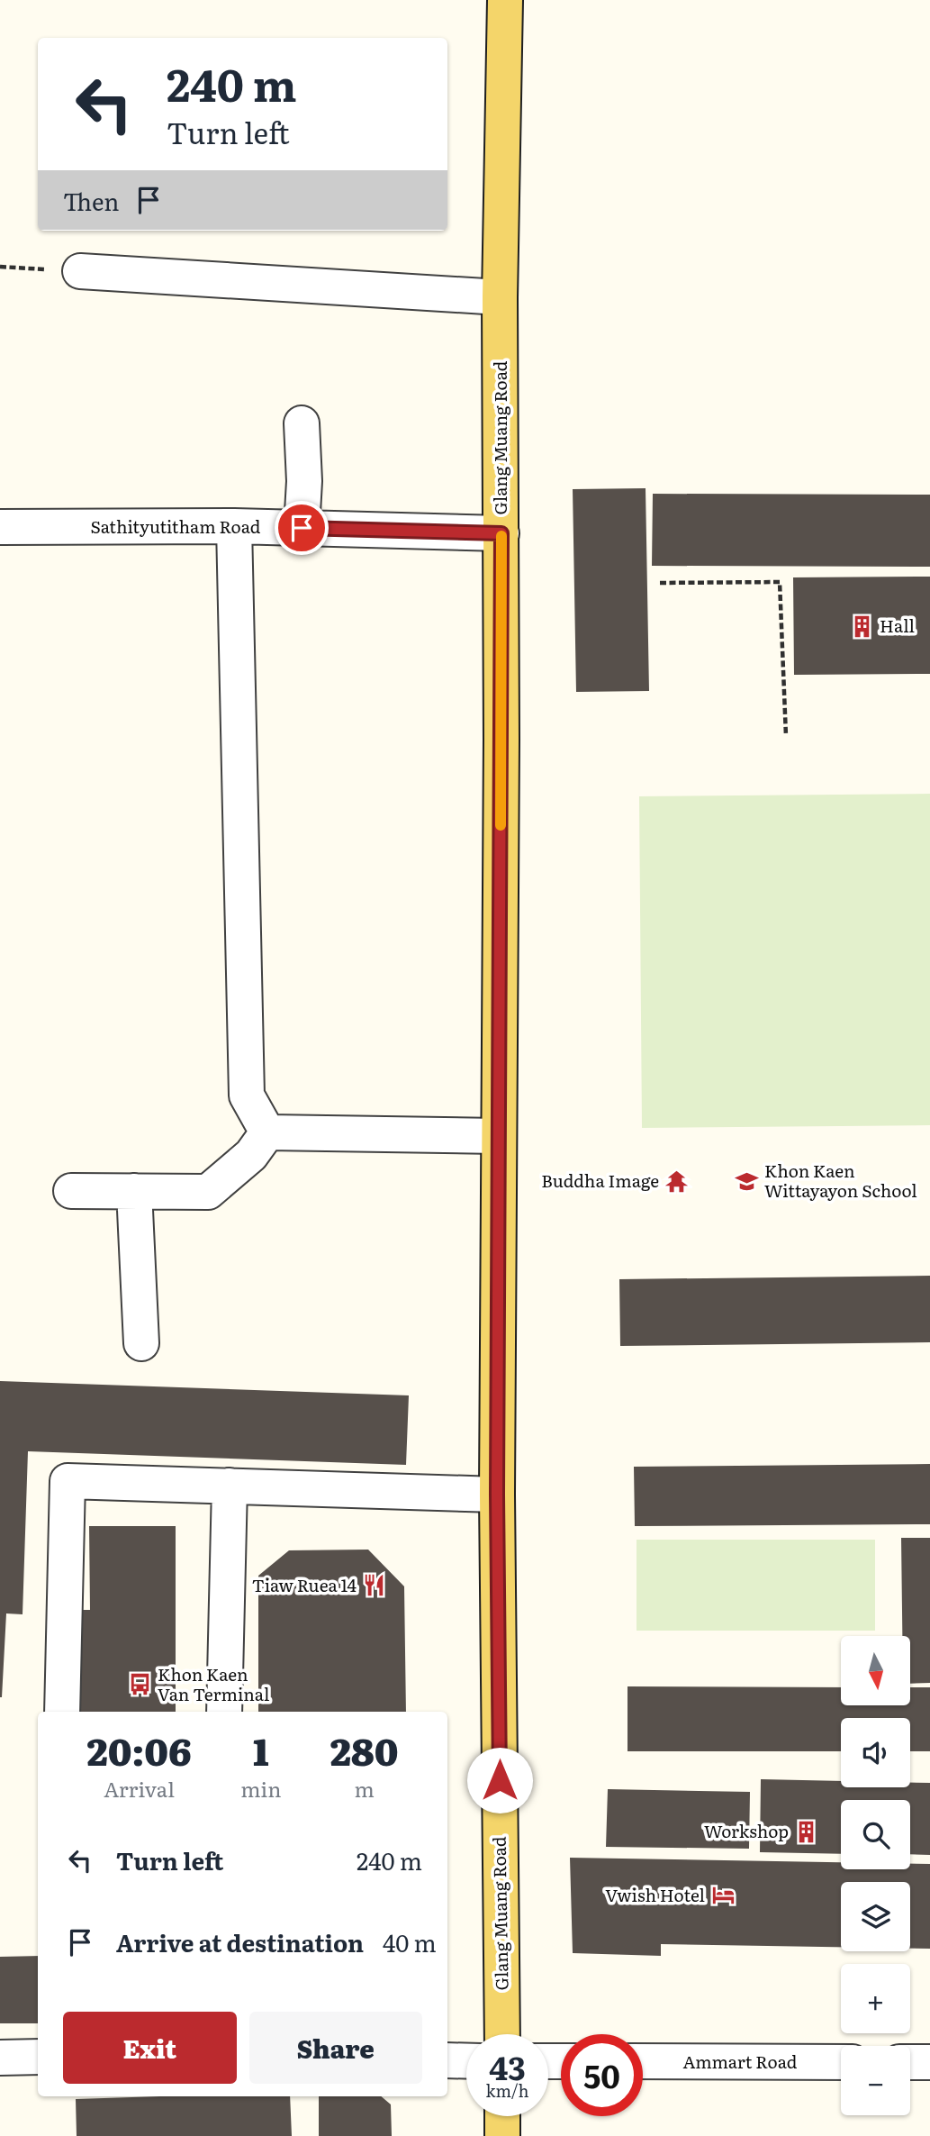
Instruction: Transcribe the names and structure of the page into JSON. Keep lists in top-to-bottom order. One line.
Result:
{"streets":{"main road":["Glang Muang Road"],"street":["Sathityutitham Road","Ammart Road"]},"crossings":[["Glang Muang Road","Sathityutitham Road"]],"places":{"building":["Hall","Workshop"],"temple":["Buddha Image"],"school or university":["Khon Kaen Wittayayon School"],"restaurant":["Tiaw Ruea 14"],"bus stop":["Khon Kaen Van Terminal"],"hotel":["Vwish Hotel"]},"north":"bottom","page":{"turn":["240 m","Turn left"],"then":"Then","map_buttons":["+","−"],"eta":["20:06","Arrival","1","min","280","m"],"list":[{"name":"Turn left","value":"240 m"},{"name":"Arrive at destination","value":"40 m"}],"buttons":["Exit","Share"],"speed":"43 km/h","limit":"50"}}
